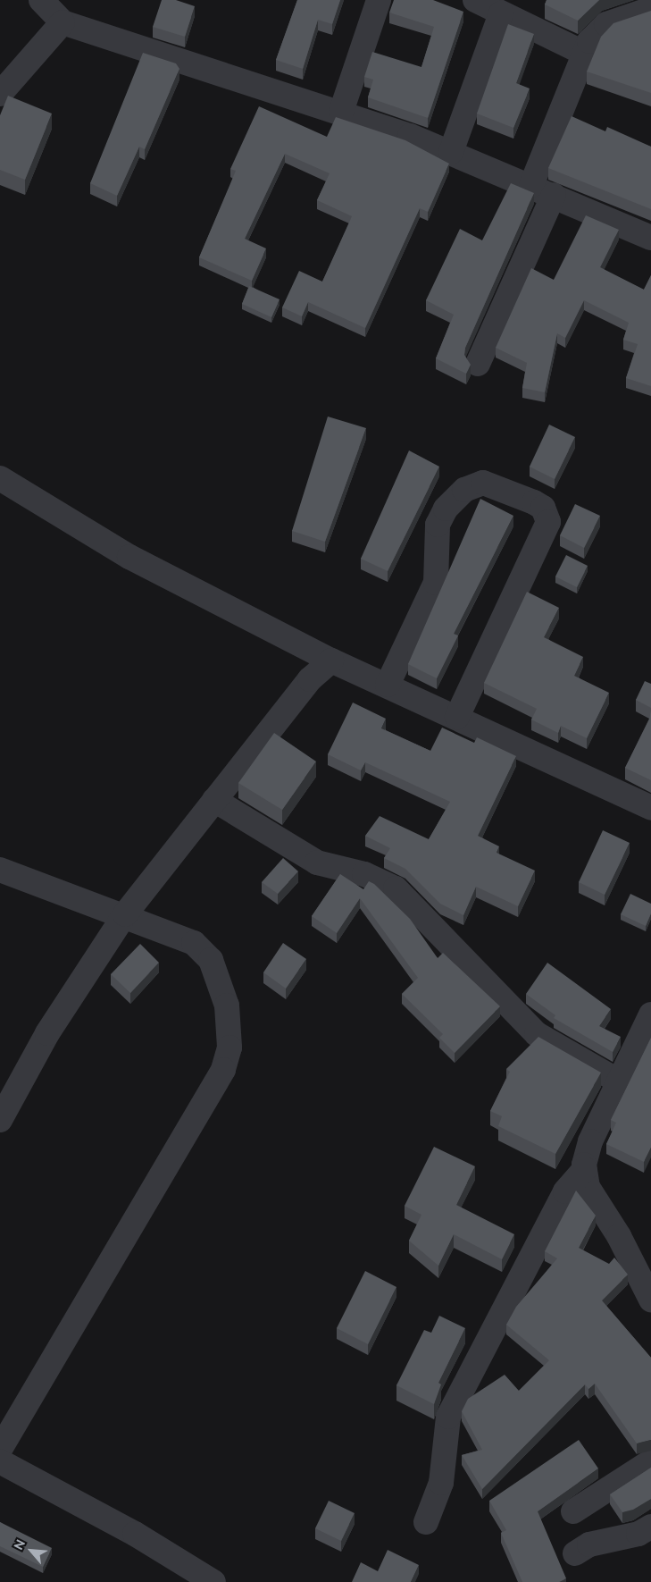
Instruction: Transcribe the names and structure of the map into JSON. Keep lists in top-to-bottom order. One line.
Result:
{"north":"top left"}
